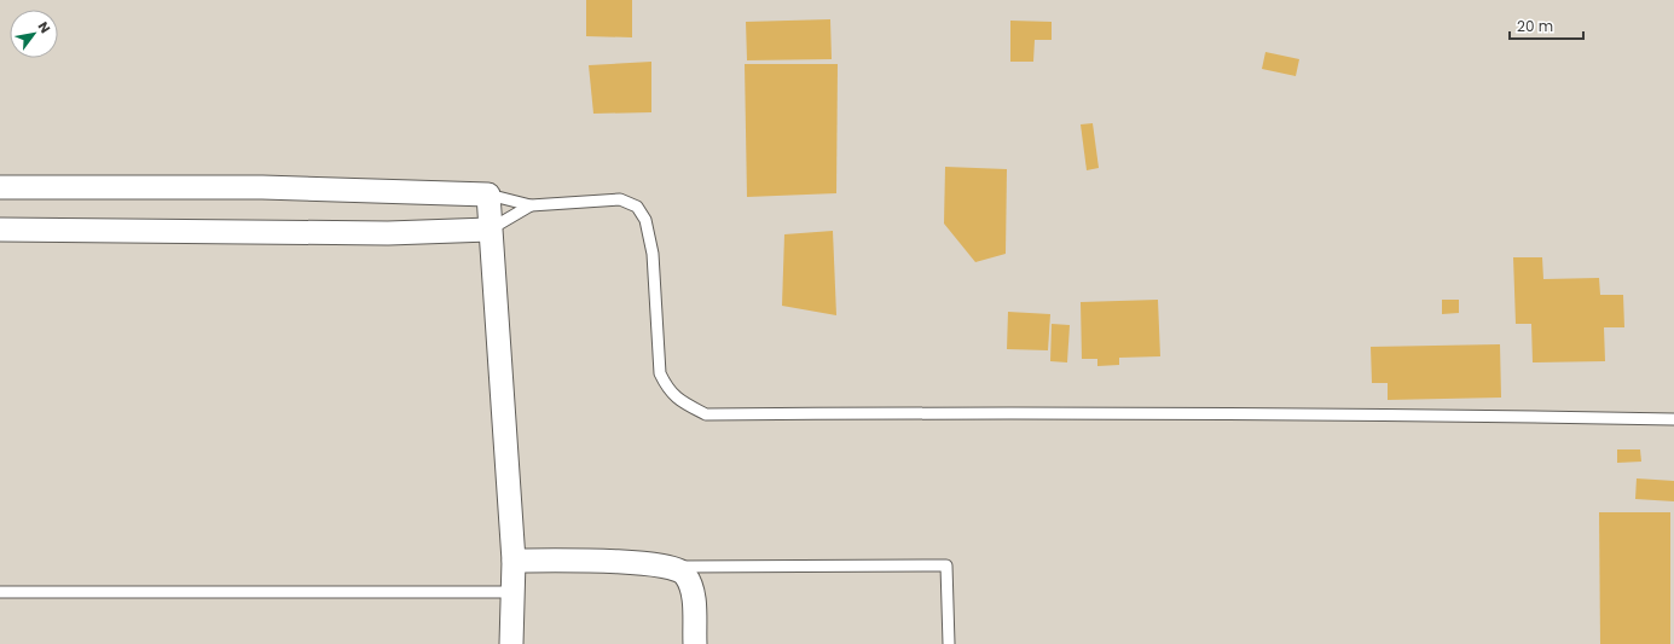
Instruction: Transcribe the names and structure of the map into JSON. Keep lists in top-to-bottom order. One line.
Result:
{"scale_bar":"20 m","north":"top right"}
